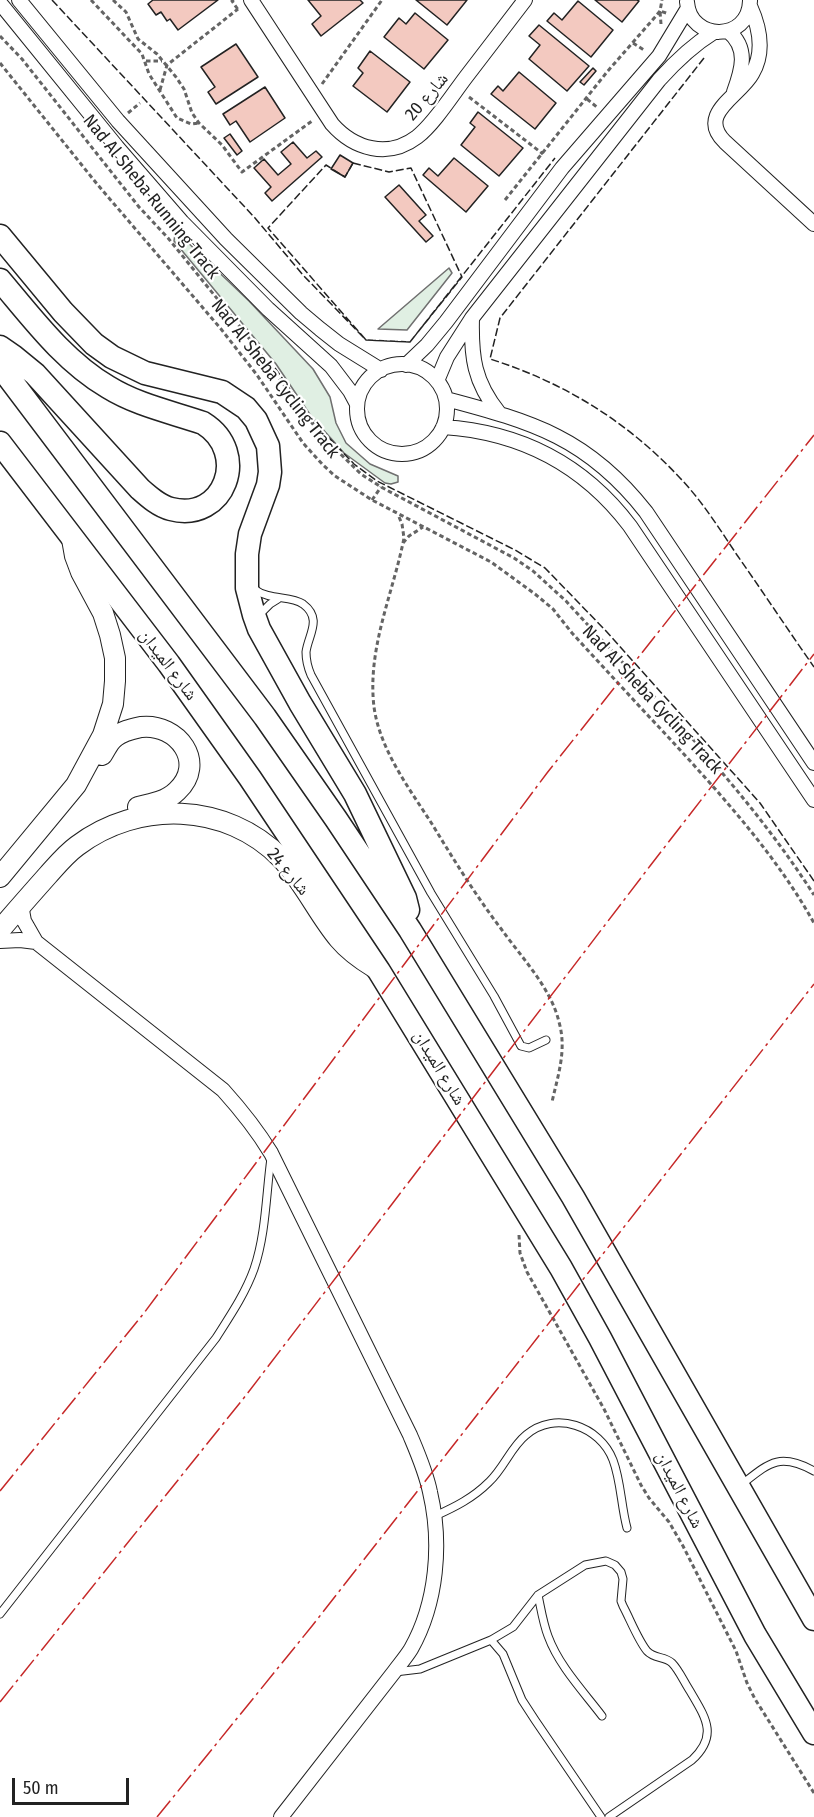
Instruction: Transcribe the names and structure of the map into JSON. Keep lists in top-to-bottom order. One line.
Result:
{"streets":{"main road":["شارع الميدان"],"street":["شارع 20","شارع 24"],"path":["Nad Al Sheba Running Track","Nad Al Sheba Cycling Track"]},"crossings":[["شارع الميدان","شارع 24"]],"scale_bar":"50 m"}
